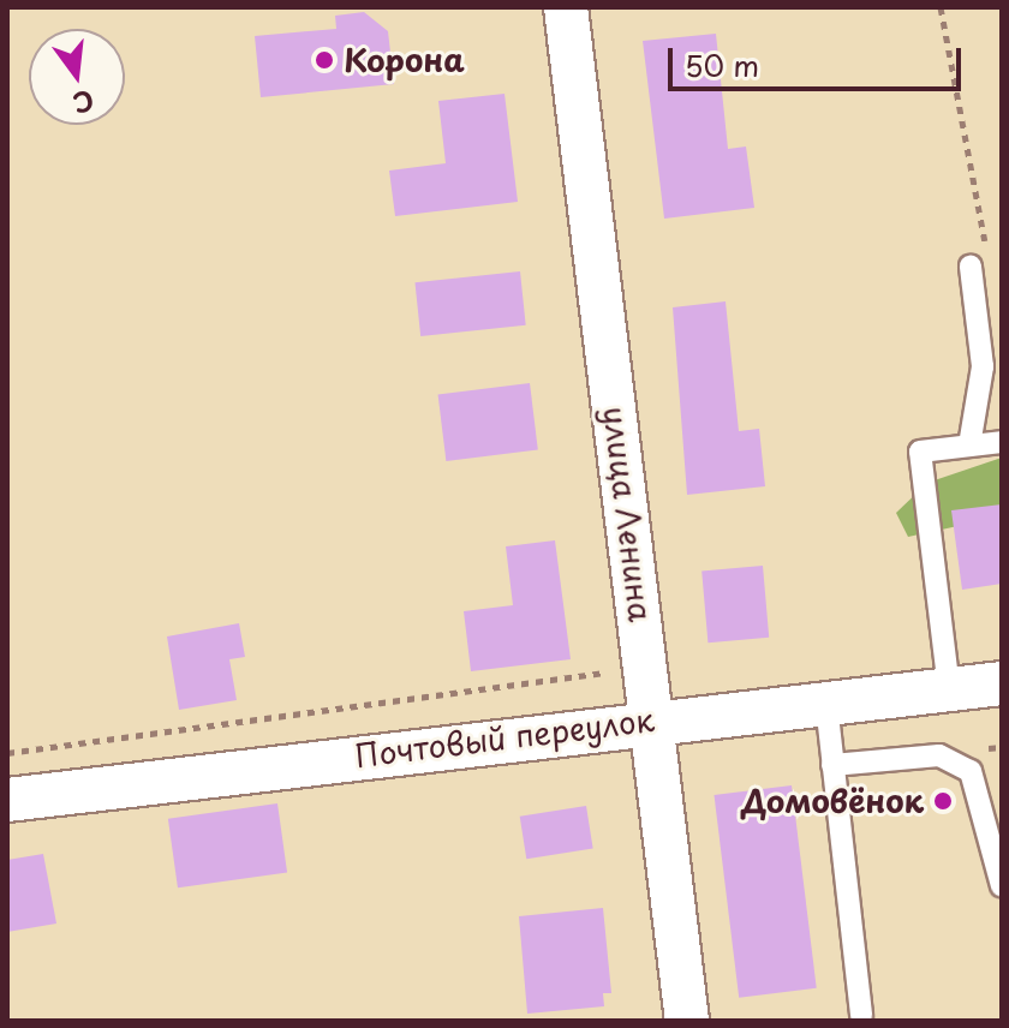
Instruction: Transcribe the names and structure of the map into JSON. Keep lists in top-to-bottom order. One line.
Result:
{"streets":{"street":["улица Ленина","Почтовый переулок"]},"crossings":[["улица Ленина","Почтовый переулок"]],"places":["Корона","Домовёнок"],"scale_bar":"50 m","north":"bottom"}
